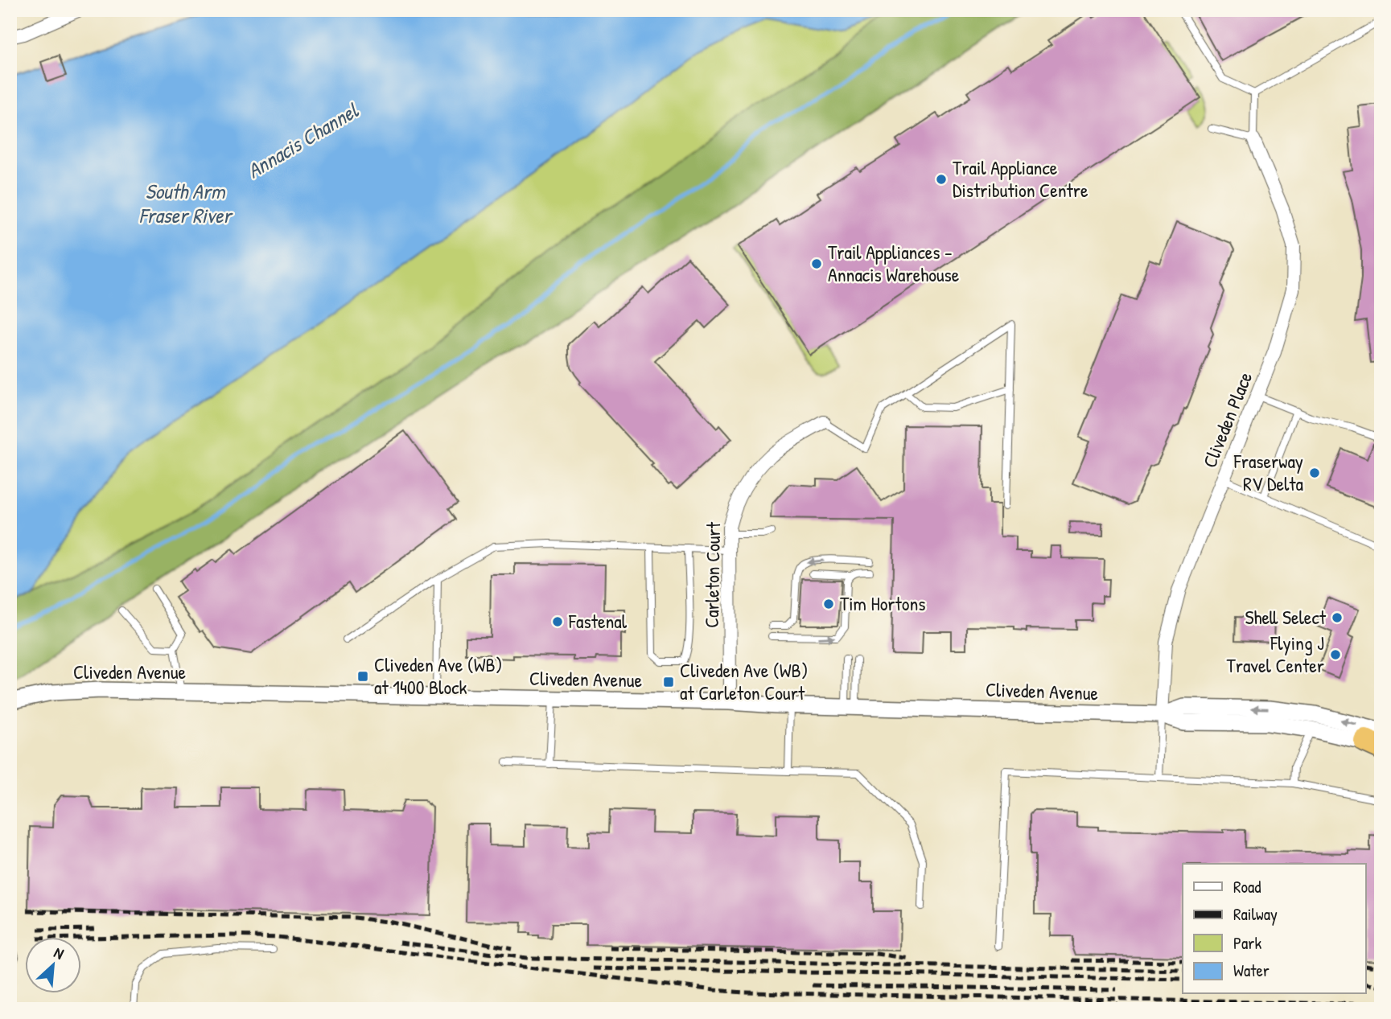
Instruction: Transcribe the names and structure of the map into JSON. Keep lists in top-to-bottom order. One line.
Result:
{"streets":{"street":["Cliveden Place","Carleton Court","Cliveden Avenue"]},"crossings":[["Cliveden Place","Cliveden Avenue"],["Carleton Court","Cliveden Avenue"]],"water":["Annacis Channel","South Arm Fraser River"],"places":{"other":["Trail Appliance Distribution Centre","Trail Appliances - Annacis Warehouse","Fraserway RV Delta","Tim Hortons","Shell Select","Fastenal","Flying J Travel Center"],"transit":["Cliveden Ave (WB) at 1400 Block","Cliveden Ave (WB) at Carleton Court"]},"legend":["Road","Railway","Park","Water"],"north":"top right"}
